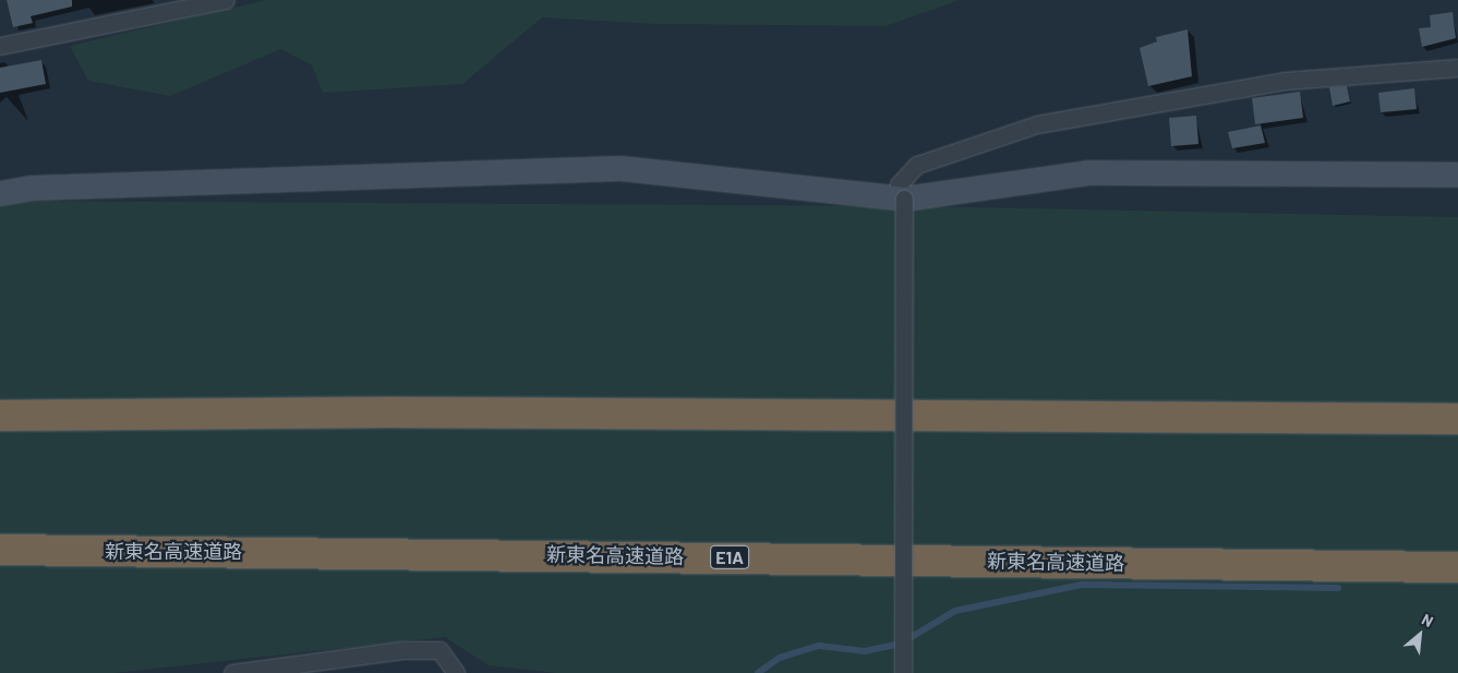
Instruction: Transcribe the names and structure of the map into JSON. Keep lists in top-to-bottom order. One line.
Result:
{"streets":{"highway":["新東名高速道路","E1A"]},"north":"top right"}
